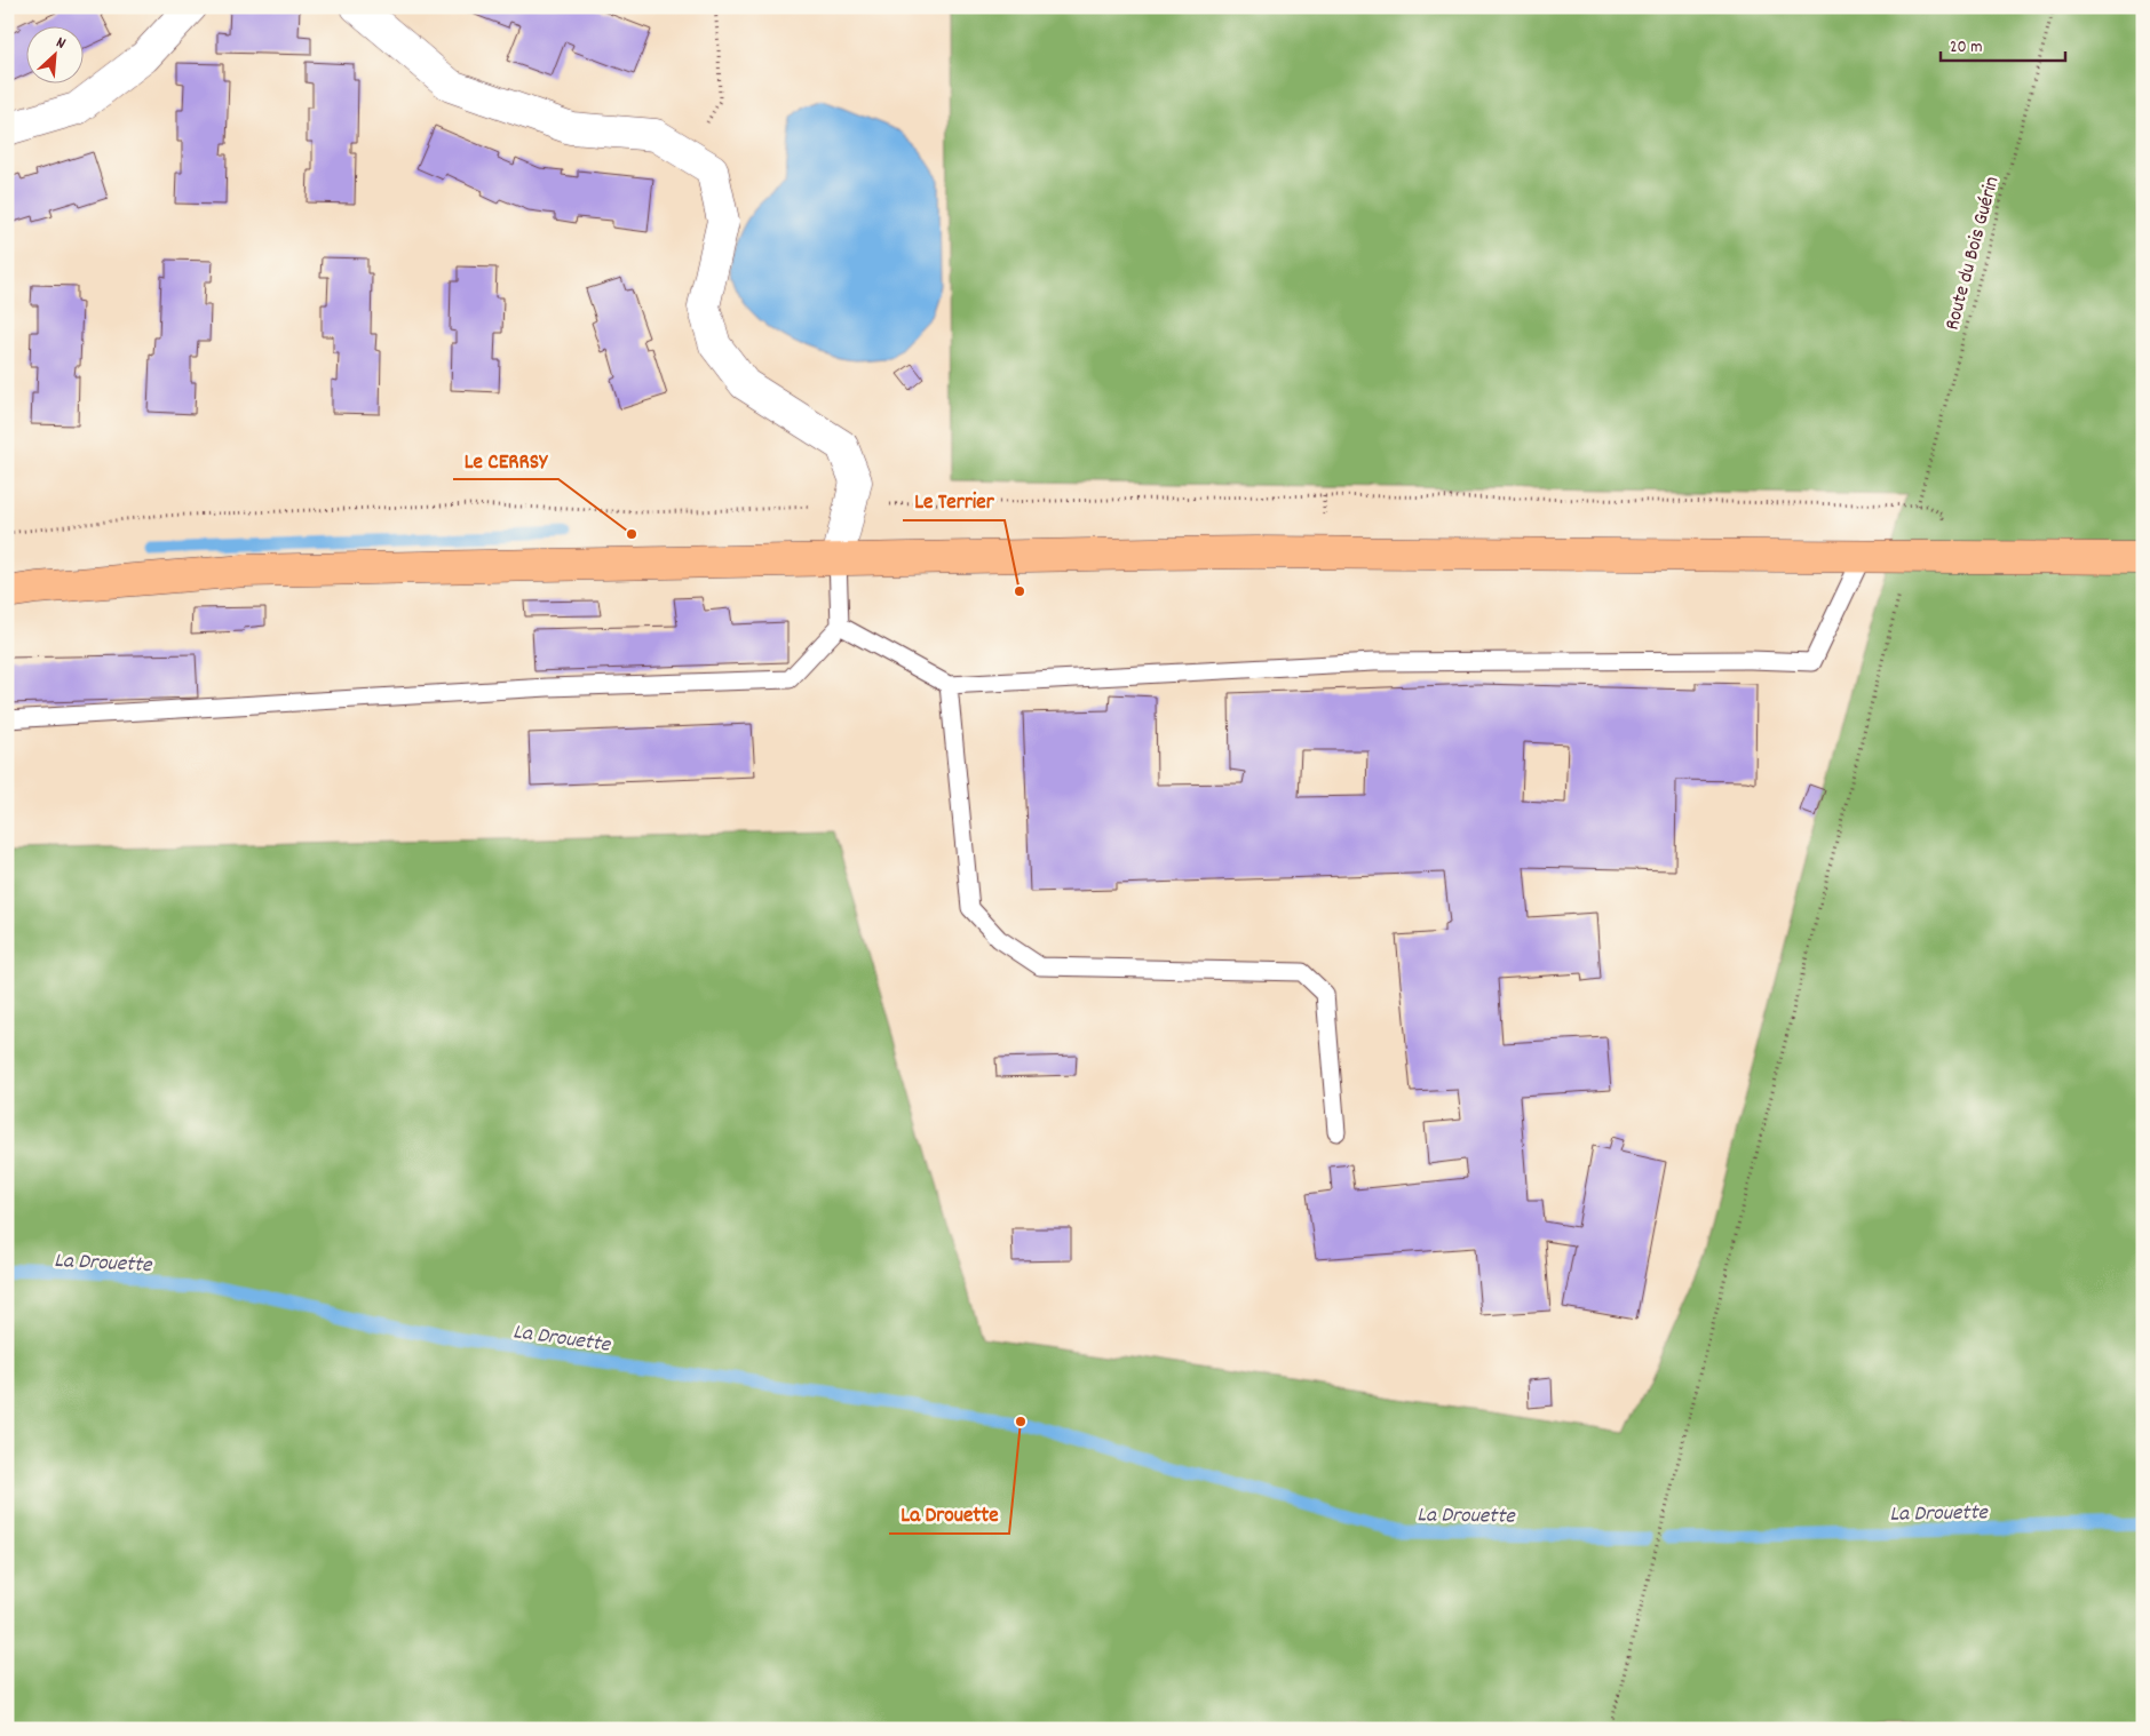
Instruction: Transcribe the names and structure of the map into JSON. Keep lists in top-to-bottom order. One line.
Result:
{"streets":{"path":["Route du Bois Guérin"]},"water":["La Drouette"],"places":["Le CERRSY","Le Terrier","La Drouette"],"scale_bar":"20 m","north":"top right"}
